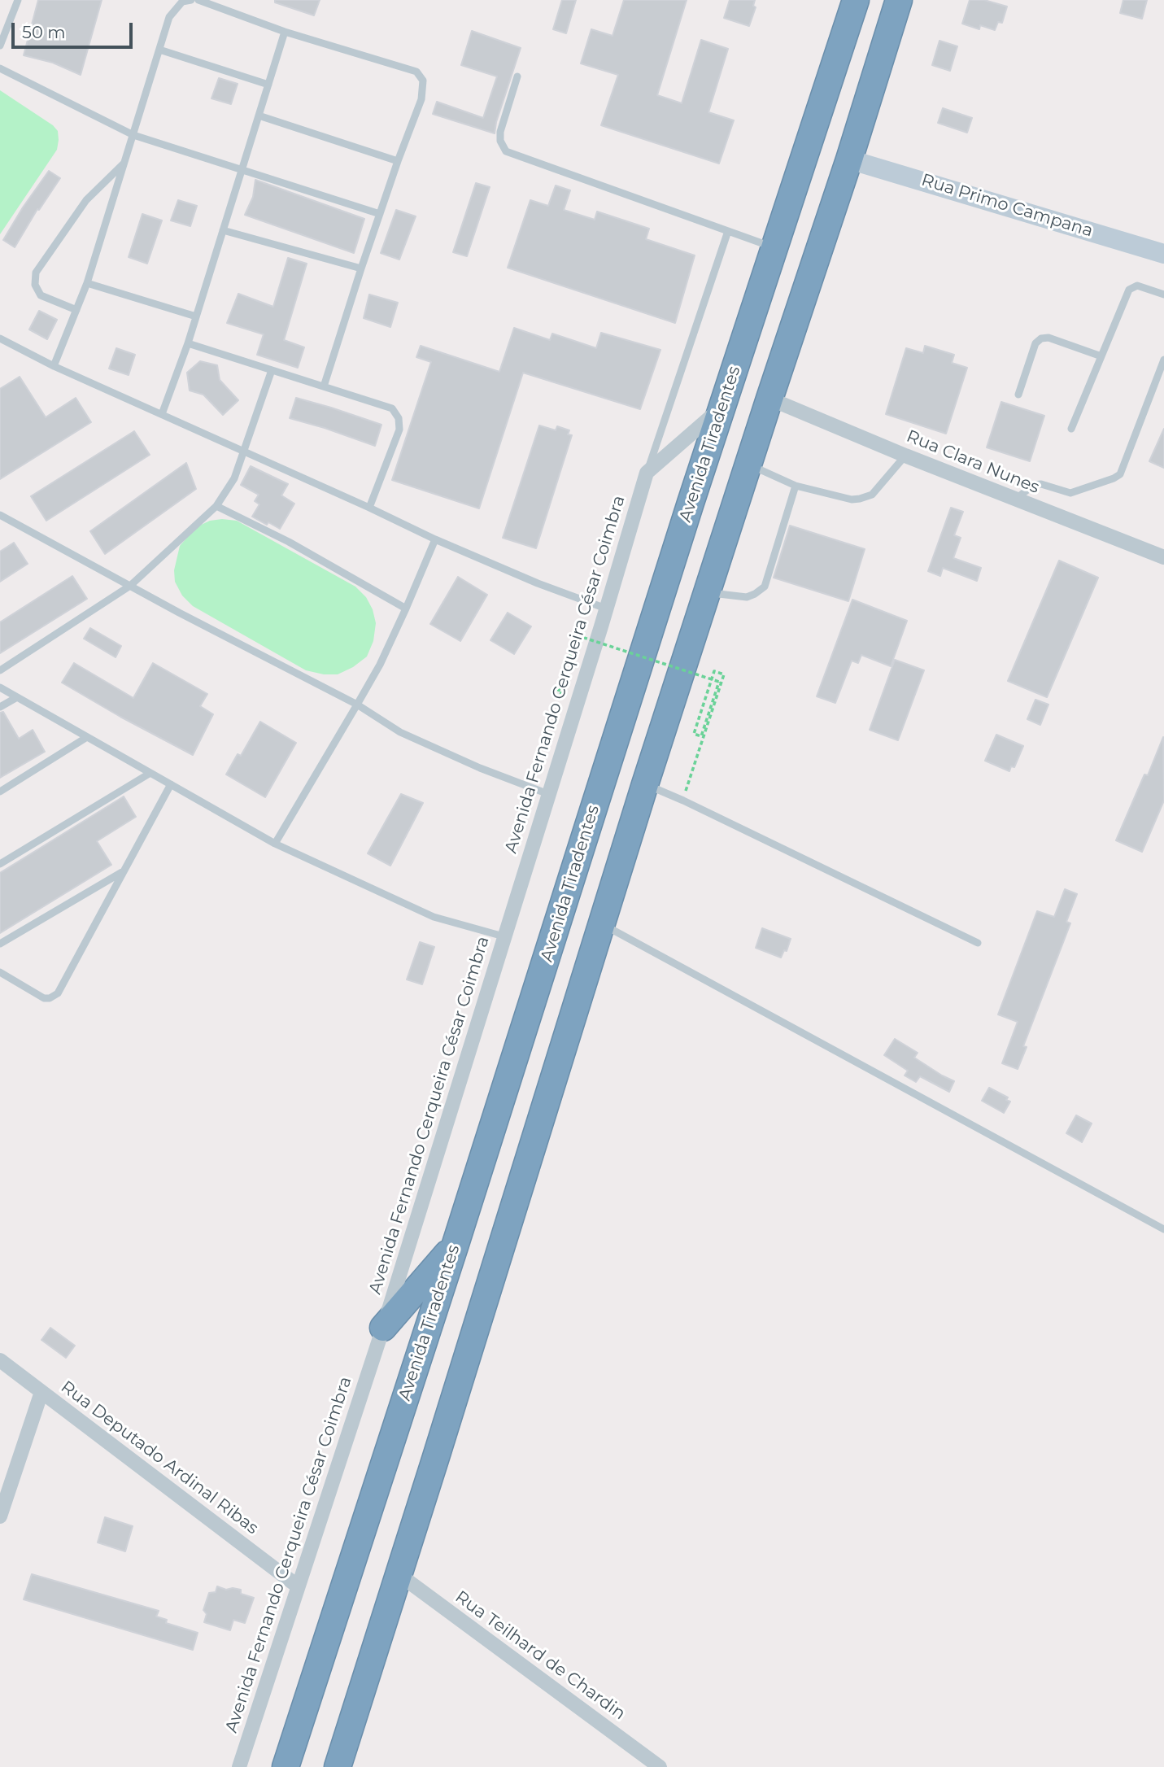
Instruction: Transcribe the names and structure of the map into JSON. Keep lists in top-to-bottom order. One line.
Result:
{"streets":{"highway":["Avenida Tiradentes"],"street":["Rua Primo Campana","Rua Clara Nunes","Avenida Fernando Cerqueira César Coimbra","Rua Deputado Ardinal Ribas","Rua Teilhard de Chardin"]},"crossings":[["Avenida Fernando Cerqueira César Coimbra","Rua Deputado Ardinal Ribas"]],"scale_bar":"50 m"}
